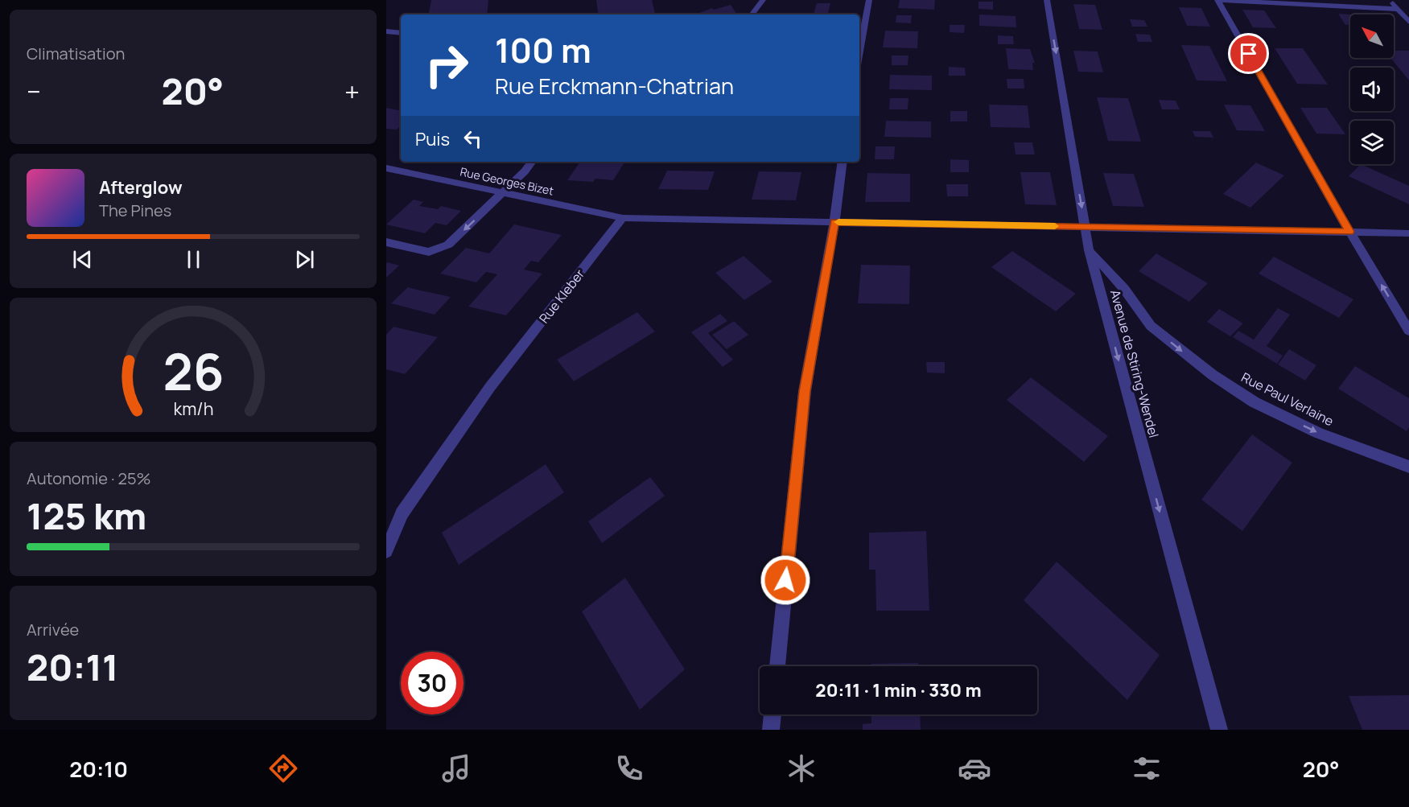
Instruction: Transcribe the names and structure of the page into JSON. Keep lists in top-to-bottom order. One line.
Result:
{"streets":{"street":["Rue Georges Bizet","Rue Kleber","Avenue de Stiring-Wendel","Rue Paul Verlaine"]},"crossings":[["Rue Georges Bizet","Rue Kleber"],["Avenue de Stiring-Wendel","Rue Paul Verlaine"]],"one_way":["Avenue de Stiring-Wendel","Rue Paul Verlaine"],"north":"top left","page":{"tile":["Climatisation",["Autonomie · 25%","125 km"],["Arrivée","20:11"]],"turn":["100 m","Rue Erckmann-Chatrian"],"heat":["−","20°","+"],"then":"Puis","song":["Afterglow","The Pines"],"limit":"30","trip":"20:11 · 1 min · 330 m","tabs":["20:10","20°"],"gauge":["26","km/h"]}}
